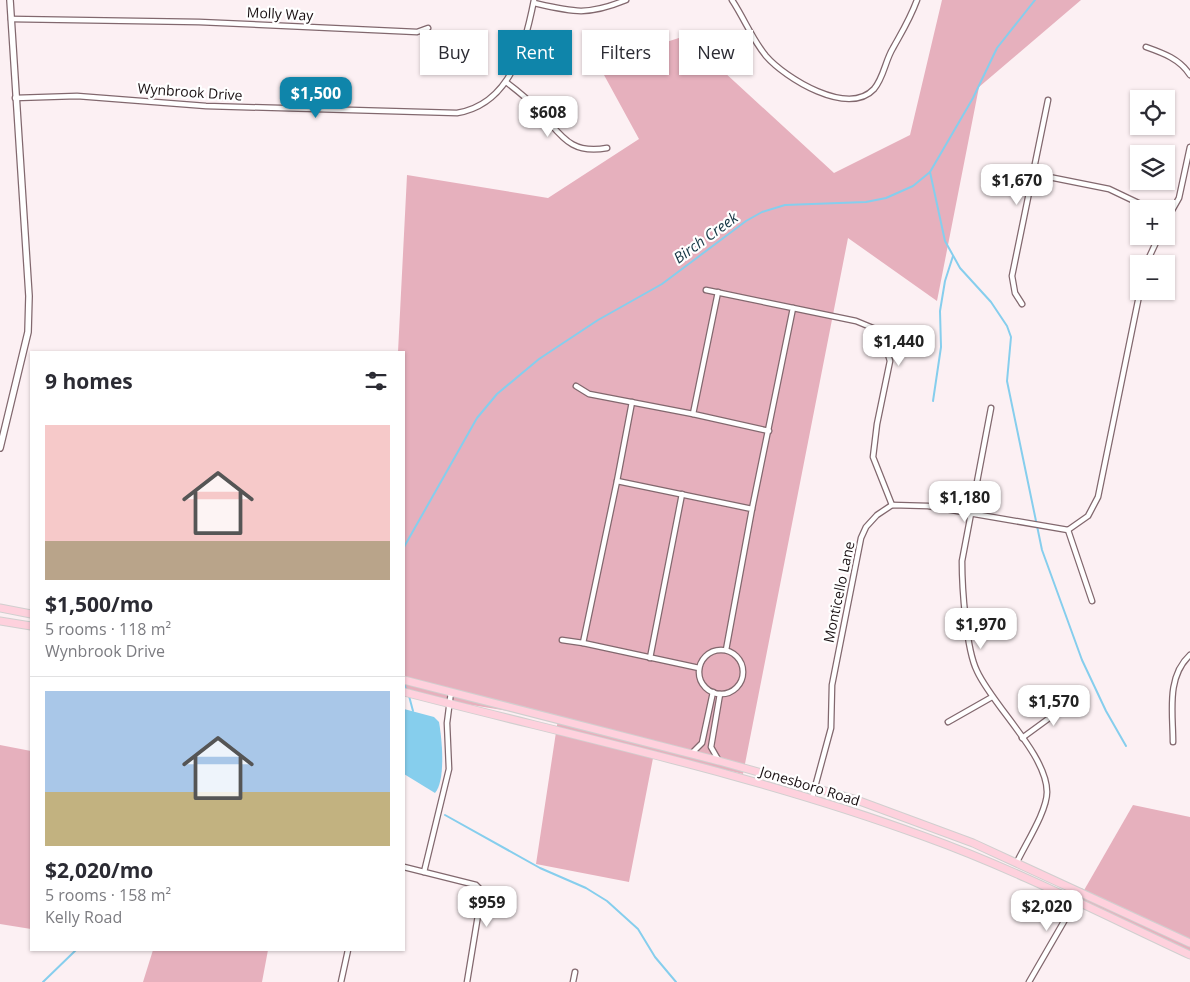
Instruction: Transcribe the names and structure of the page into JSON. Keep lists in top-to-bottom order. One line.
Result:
{"streets":{"main road":["Jonesboro Road"],"street":["Molly Way","Wynbrook Drive","Monticello Lane"]},"crossings":[["Monticello Lane","Jonesboro Road"]],"water":["Birch Creek"],"page":{"chip":["Buy","Rent","Filters","New"],"price":["$1,500","$608","$1,670","$1,440","$1,180","$1,970","$1,570","$959","$2,020"],"map_buttons":["+","−"],"heading":"9 homes","list":[{"name":"$1,500/mo","note":"5 rooms · 118 m² · Wynbrook Drive"},{"name":"$2,020/mo","note":"5 rooms · 158 m² · Kelly Road"}]}}
